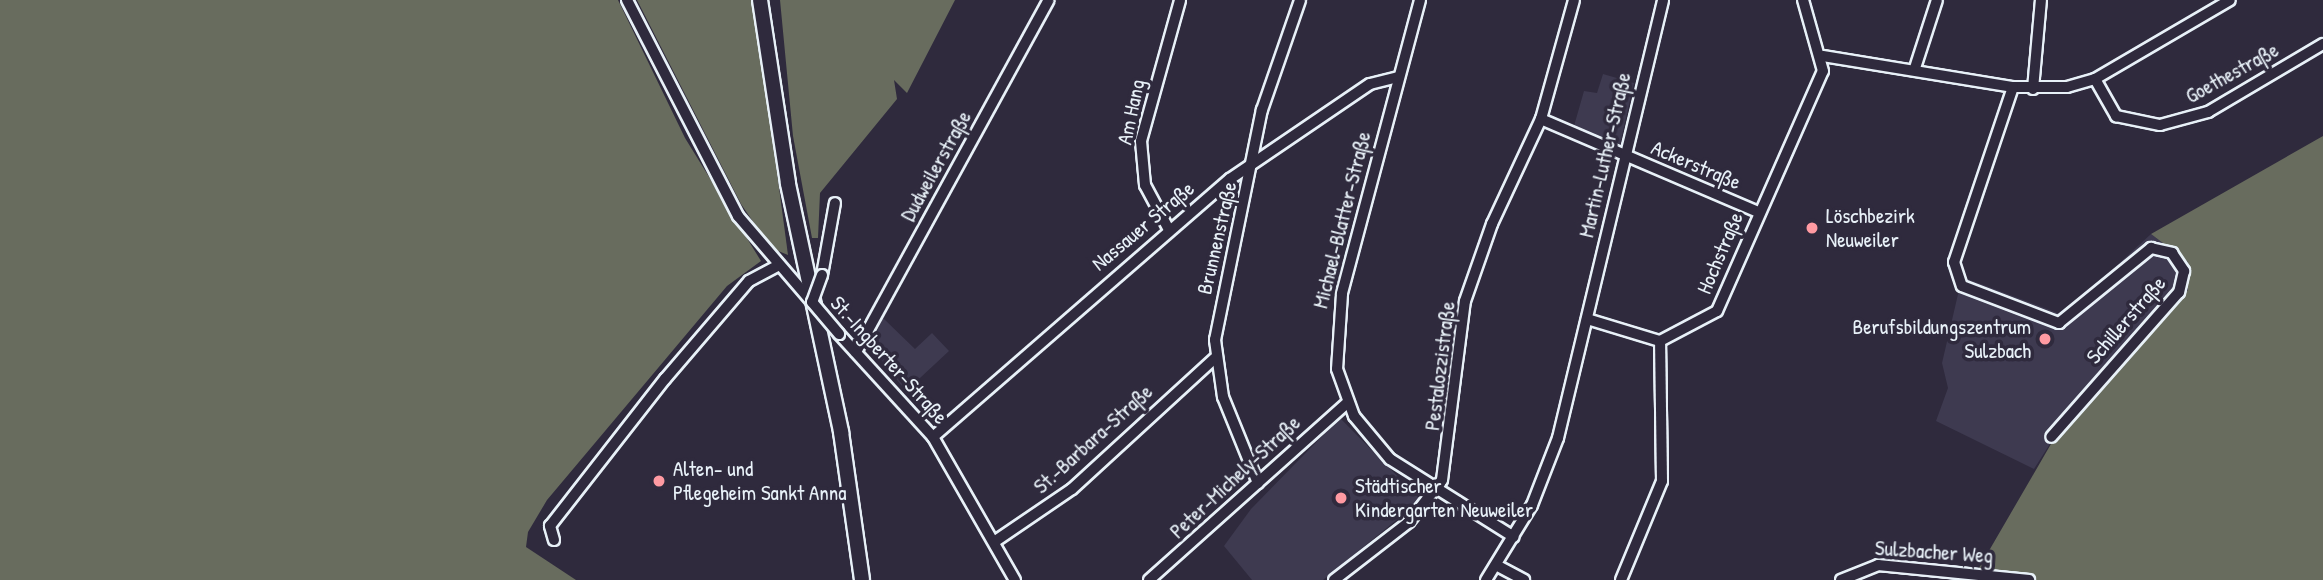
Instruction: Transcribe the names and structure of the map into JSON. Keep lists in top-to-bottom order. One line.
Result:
{"streets":{"street":["Goethestraße","Am Hang","Martin-Luther-Straße","Ackerstraße","Dudweilerstraße","Michael-Blatter-Straße","Nassauer Straße","Brunnenstraße","Hochstraße","Schillerstraße","St.-Ingberter-Straße","Pestalozzistraße","St.-Barbara-Straße","Peter-Michely-Straße","Sulzbacher Weg"]},"crossings":[["Am Hang","Nassauer Straße"],["Martin-Luther-Straße","Ackerstraße"],["Martin-Luther-Straße","Michael-Blatter-Straße"],["Ackerstraße","Hochstraße"],["Ackerstraße","Pestalozzistraße"],["Dudweilerstraße","St.-Ingberter-Straße"],["Michael-Blatter-Straße","Nassauer Straße"],["Michael-Blatter-Straße","Pestalozzistraße"],["Michael-Blatter-Straße","Peter-Michely-Straße"],["Nassauer Straße","Brunnenstraße"],["Nassauer Straße","St.-Ingberter-Straße"],["Brunnenstraße","St.-Barbara-Straße"],["St.-Ingberter-Straße","St.-Barbara-Straße"]],"places":["Löschbezirk Neuweiler","Berufsbildungszentrum Sulzbach","Alten- und Pflegeheim Sankt Anna","Städtischer Kindergarten Neuweiler"]}
